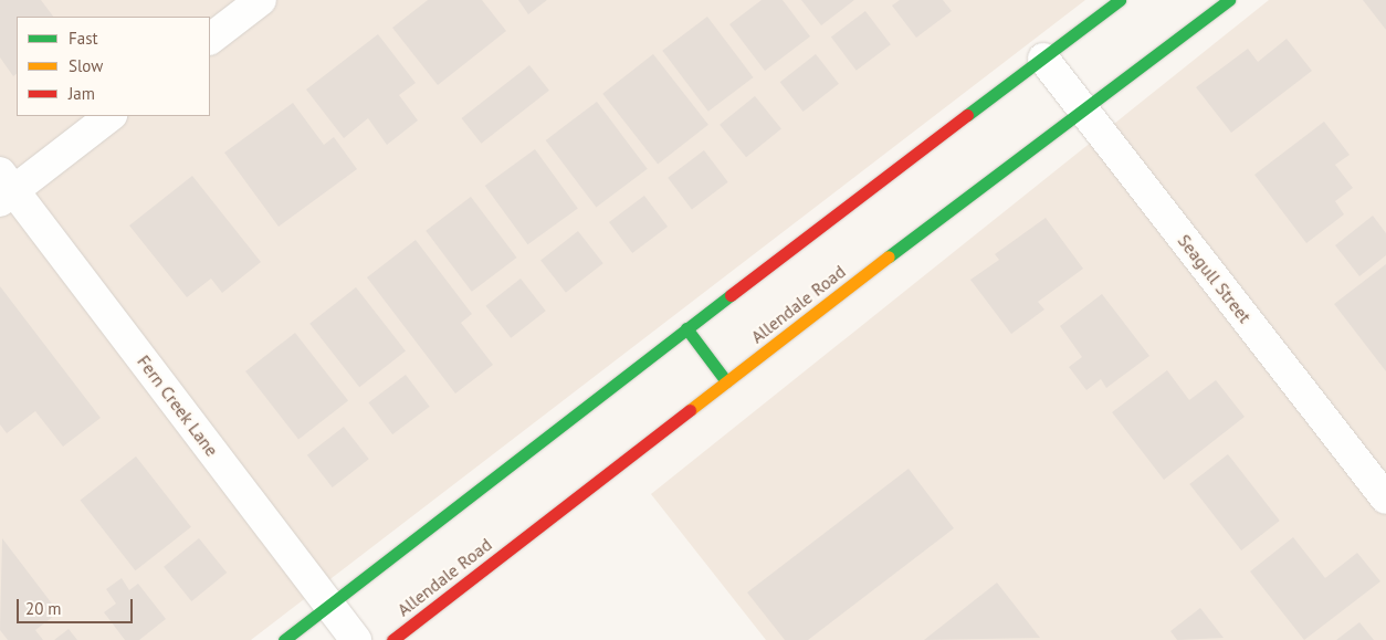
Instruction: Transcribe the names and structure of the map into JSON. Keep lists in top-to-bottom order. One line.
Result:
{"streets":{"main road":["Allendale Road"],"street":["Seagull Street","Fern Creek Lane"]},"crossings":[["Seagull Street","Allendale Road"]],"legend":["Fast","Slow","Jam"],"scale_bar":"20 m"}
